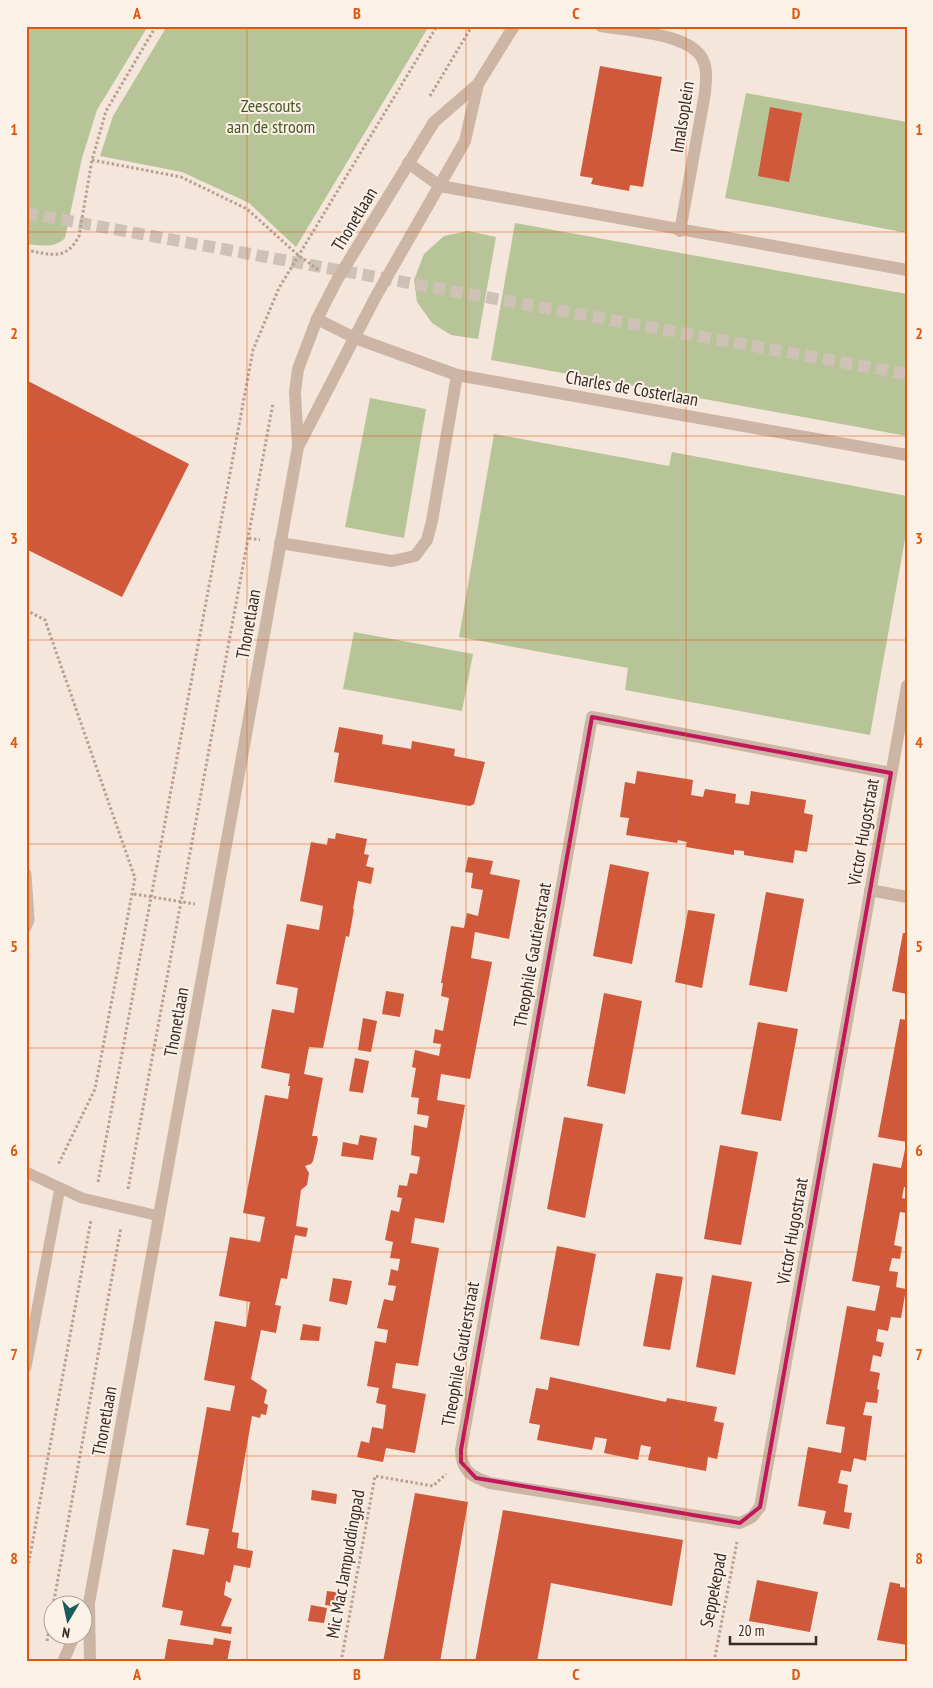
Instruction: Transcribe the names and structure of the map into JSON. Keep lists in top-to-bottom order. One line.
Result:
{"streets":{"street":["Imalsoplein","Thonetlaan","Charles de Costerlaan","Victor Hugostraat","Theophile Gautierstraat"],"path":["Mic Mac Jampuddingpad","Seppekepad"]},"crossings":[["Thonetlaan","Charles de Costerlaan"],["Victor Hugostraat","Theophile Gautierstraat"],["Victor Hugostraat","Seppekepad"],["Theophile Gautierstraat","Mic Mac Jampuddingpad"]],"parks":["Zeescouts aan de stroom"],"scale_bar":"20 m","north":"bottom","grid":{"columns":["A","B","C","D"],"rows":["1","2","3","4","5","6","7","8"]}}
